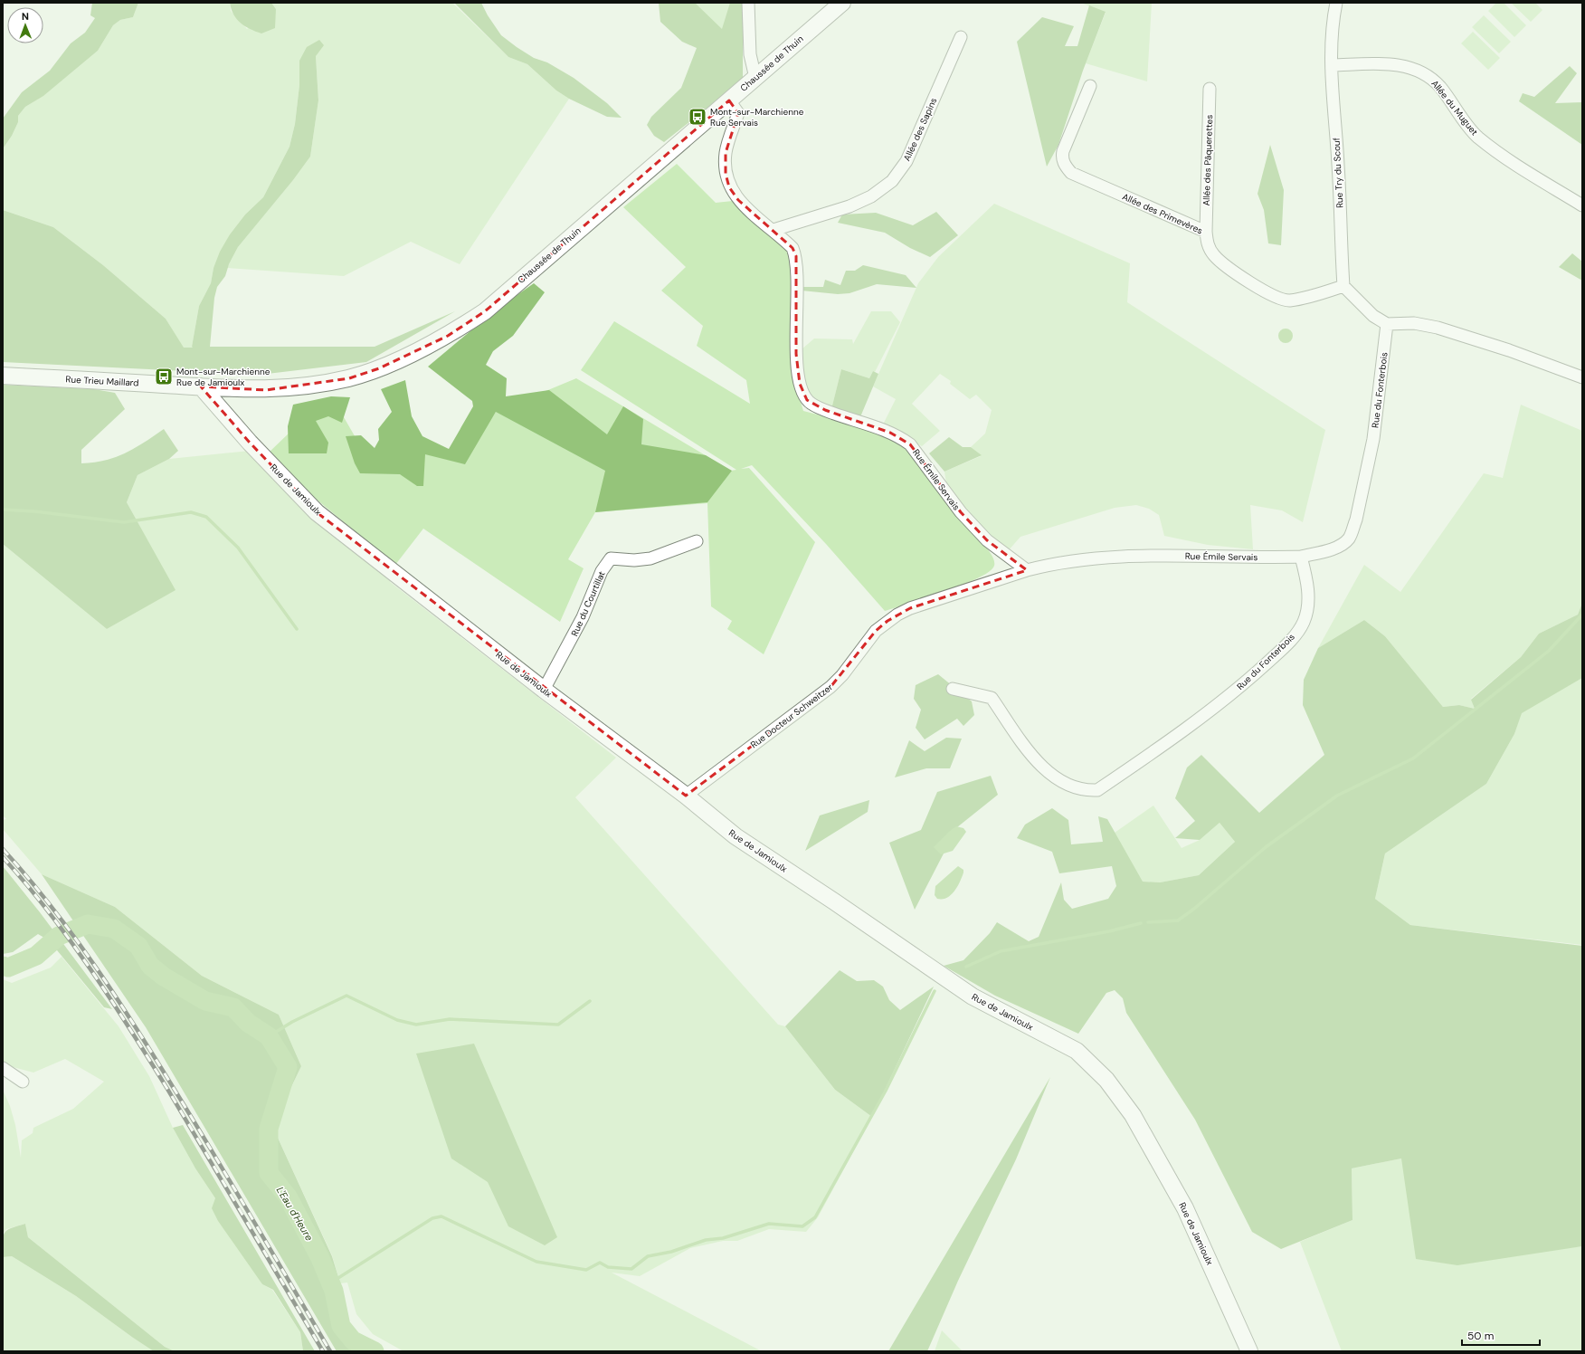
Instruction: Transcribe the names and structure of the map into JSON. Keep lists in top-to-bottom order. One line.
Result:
{"streets":{"street":["Chaussée de Thuin","Allée du Muguet","Allée des Sapins","Allée des Pâquerettes","Rue Try du Scouf","Allée des Primevères","Rue Trieu Maillard","Rue du Fonterbois","Rue Émile Servais","Rue de Jamioulx","Rue du Courtillat","Rue Docteur Schweitzer"]},"crossings":[["Chaussée de Thuin","Rue Trieu Maillard"],["Chaussée de Thuin","Rue Émile Servais"],["Chaussée de Thuin","Rue de Jamioulx"],["Allée du Muguet","Rue Try du Scouf"],["Allée des Sapins","Rue Émile Servais"],["Allée des Pâquerettes","Allée des Primevères"],["Rue Try du Scouf","Allée des Primevères"],["Rue Trieu Maillard","Rue de Jamioulx"],["Rue du Fonterbois","Rue Émile Servais"],["Rue Émile Servais","Rue Docteur Schweitzer"],["Rue de Jamioulx","Rue du Courtillat"],["Rue de Jamioulx","Rue Docteur Schweitzer"]],"water":["L'Eau d'Heure"],"places":{"bus stop":["Mont-sur-Marchienne Rue Servais","Mont-sur-Marchienne Rue de Jamioulx"]},"scale_bar":"50 m","north":"top"}
